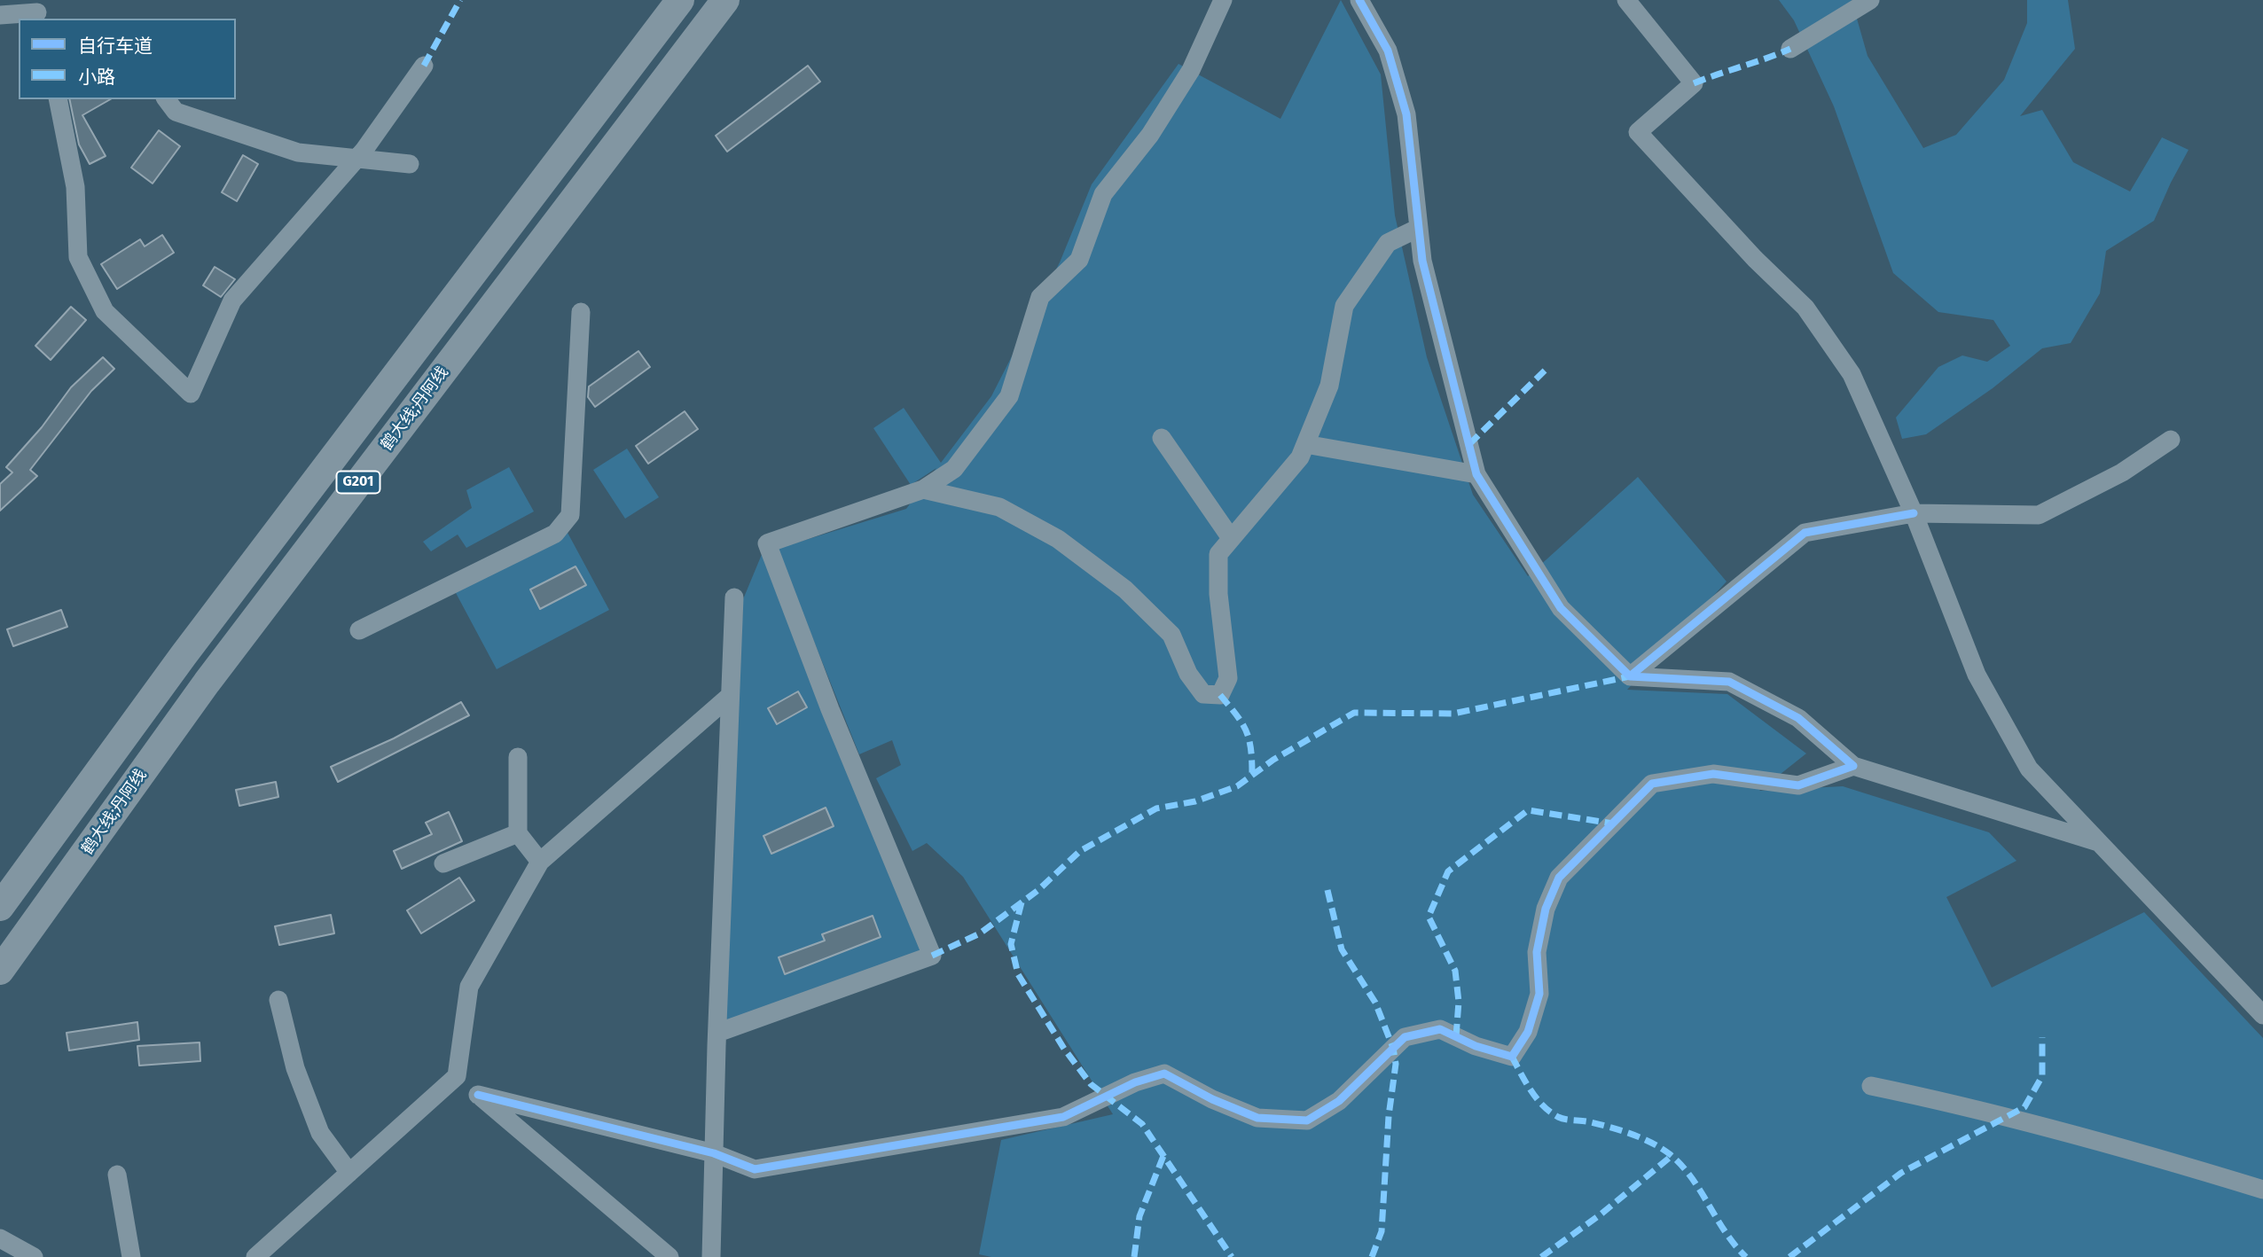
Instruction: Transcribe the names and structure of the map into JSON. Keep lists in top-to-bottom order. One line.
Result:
{"streets":{"highway":["鹤大线;丹阿线","G201"]},"legend":["自行车道","小路"]}
